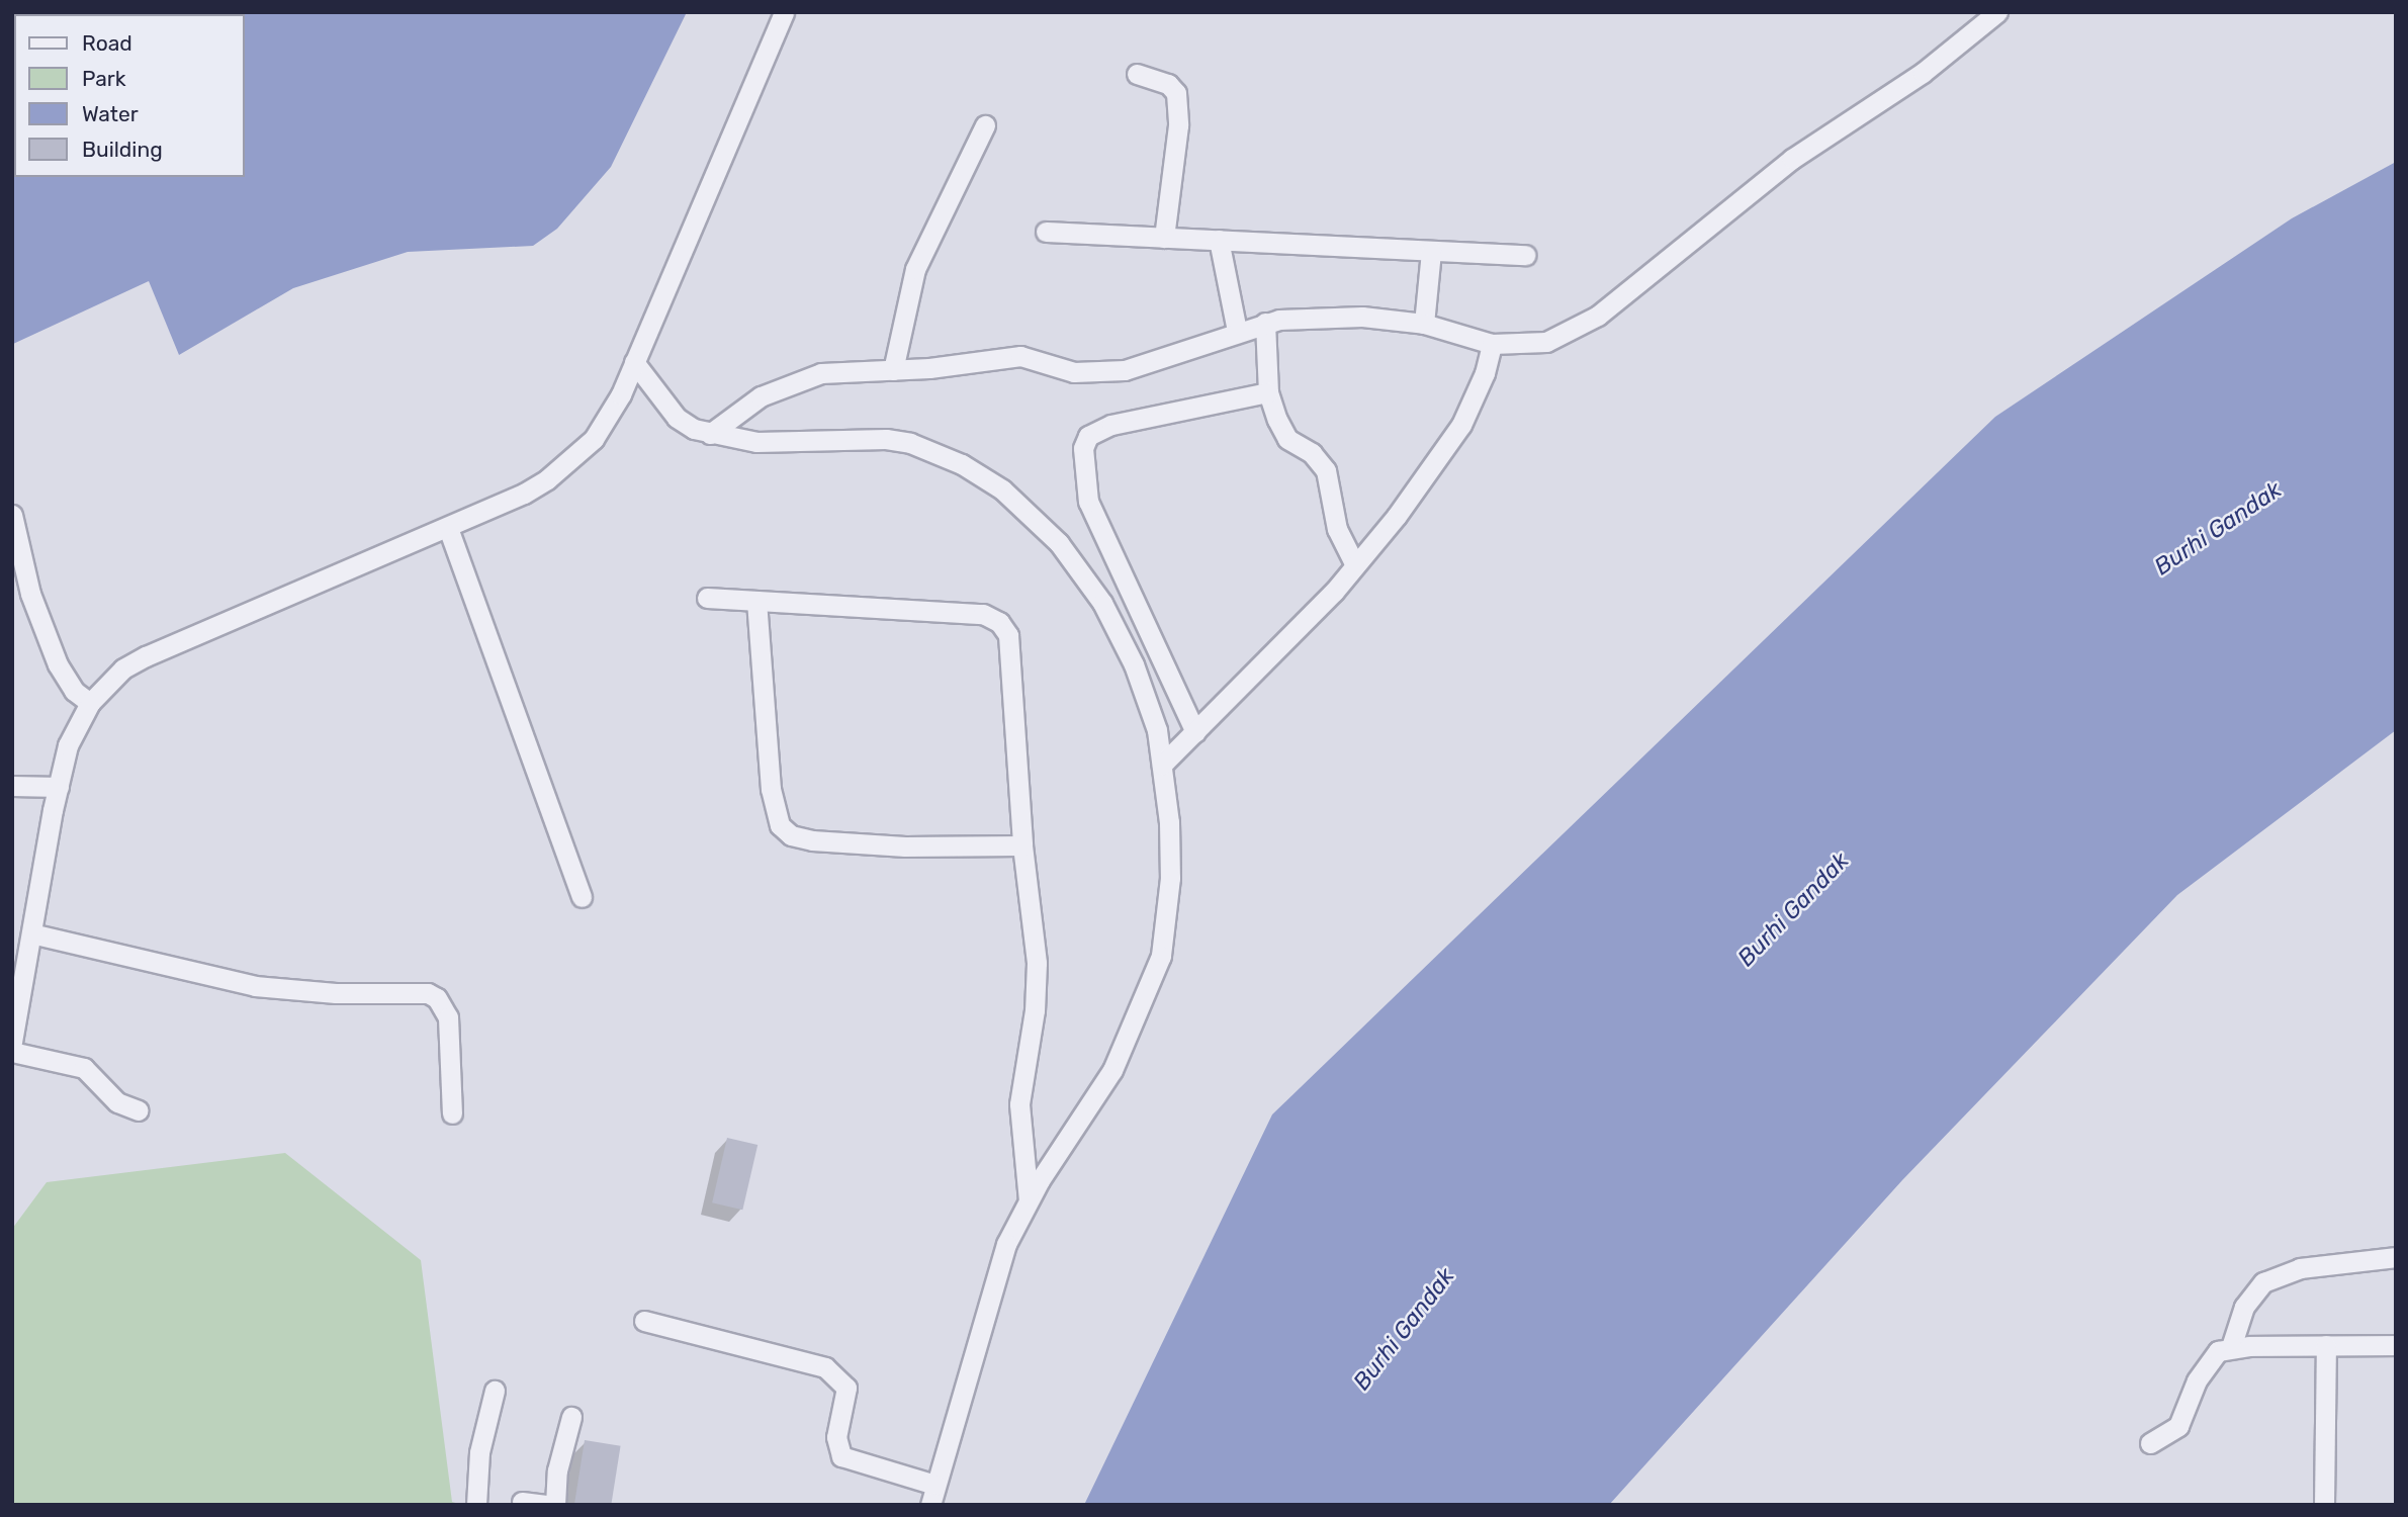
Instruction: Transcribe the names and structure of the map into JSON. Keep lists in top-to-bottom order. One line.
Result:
{"water":["Burhi Gandak"],"legend":["Road","Park","Water","Building"]}
